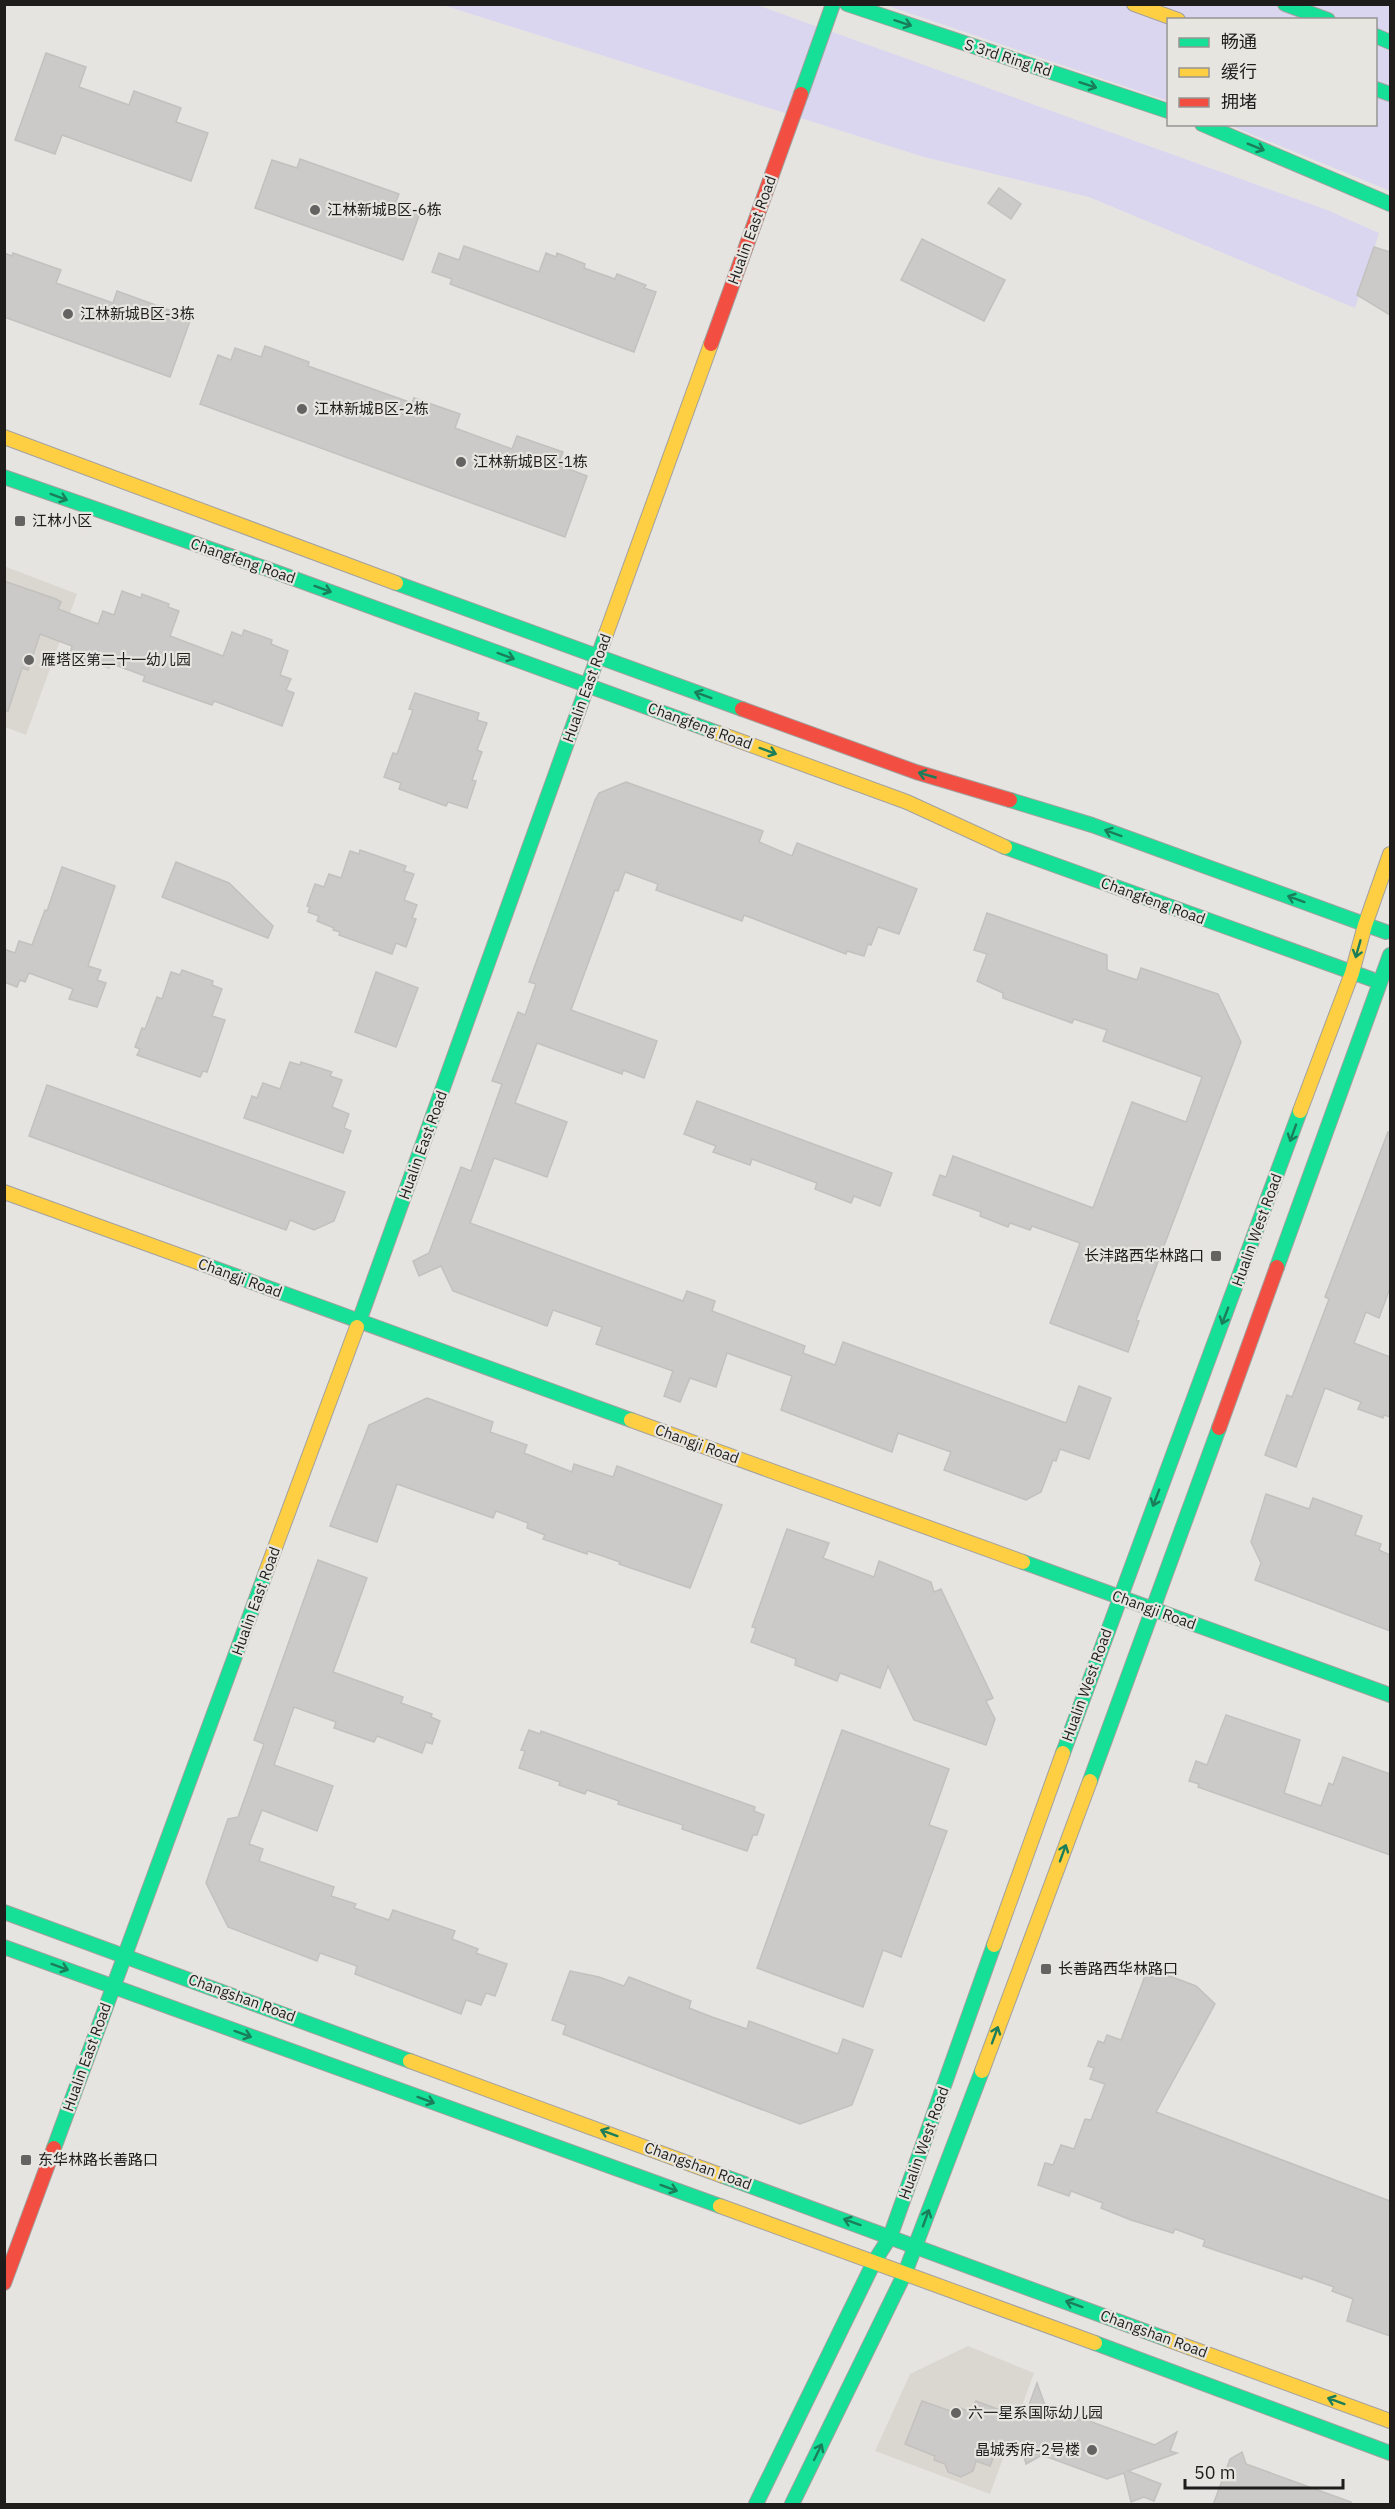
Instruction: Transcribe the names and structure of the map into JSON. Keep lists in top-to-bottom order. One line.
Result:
{"streets":{"main road":["S 3rd Ring Rd","Hualin East Road","Changfeng Road","Hualin West Road","Changji Road","Changshan Road"]},"crossings":[["Hualin East Road","Changfeng Road"],["Hualin East Road","Changji Road"],["Hualin East Road","Changshan Road"],["Changfeng Road","Hualin West Road"],["Hualin West Road","Changji Road"],["Hualin West Road","Changshan Road"]],"one_way":["S 3rd Ring Rd"],"places":{"other":["江林新城B区-6栋","江林新城B区-3栋","江林新城B区-2栋","江林新城B区-1栋","雁塔区第二十一幼儿园","六一星系国际幼儿园","晶城秀府-2号楼"],"transit":["江林小区","长沣路西华林路口","长善路西华林路口","东华林路长善路口"]},"legend":["畅通","缓行","拥堵"],"scale_bar":"50 m"}
